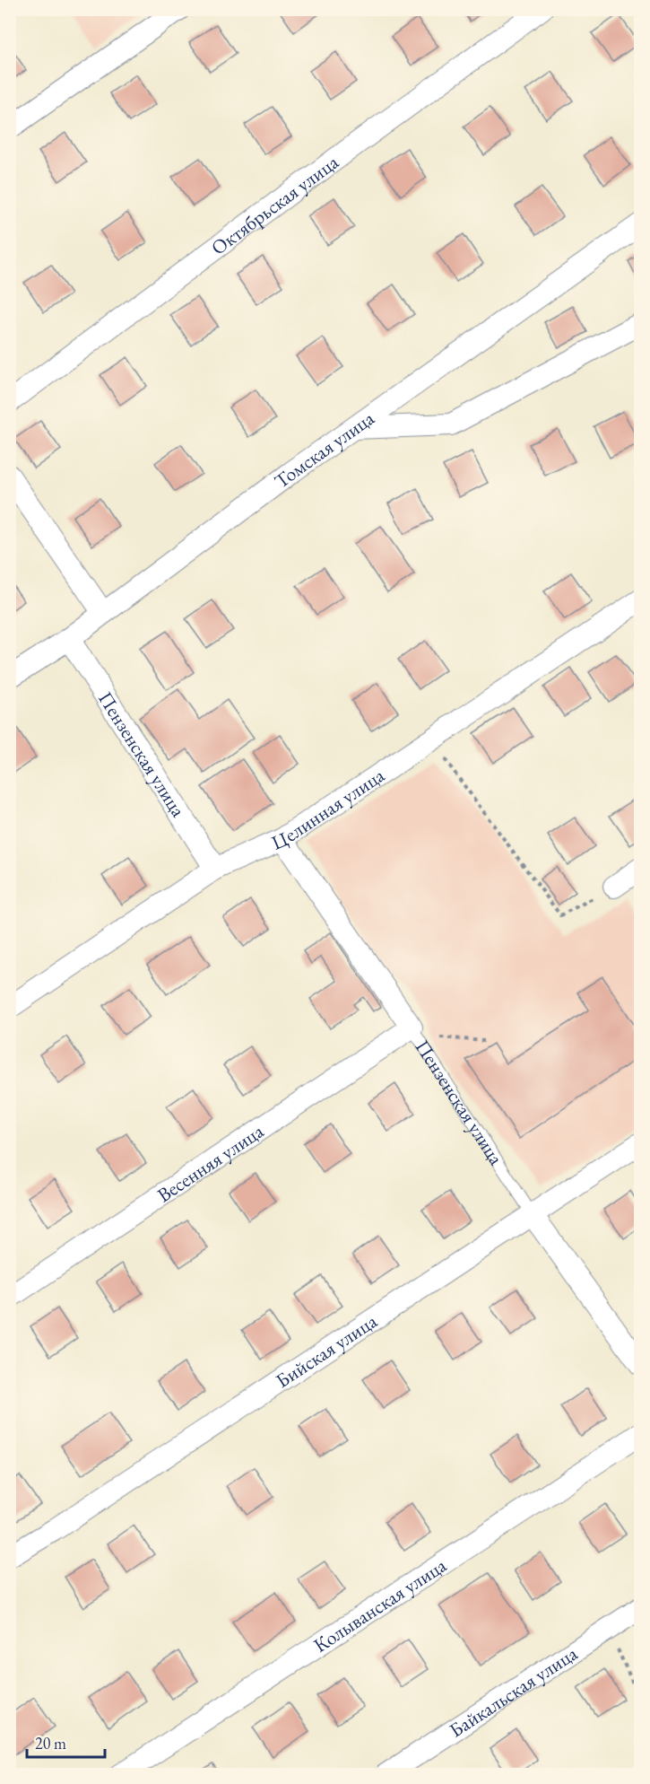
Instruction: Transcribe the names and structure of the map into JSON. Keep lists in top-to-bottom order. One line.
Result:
{"streets":{"street":["Октябрьская улица","Томская улица","Пензенская улица","Целинная улица","Весенняя улица","Бийская улица","Колыванская улица","Байкальская улица"]},"crossings":[["Томская улица","Пензенская улица"],["Пензенская улица","Целинная улица"],["Пензенская улица","Весенняя улица"],["Пензенская улица","Бийская улица"]],"scale_bar":"20 m"}
